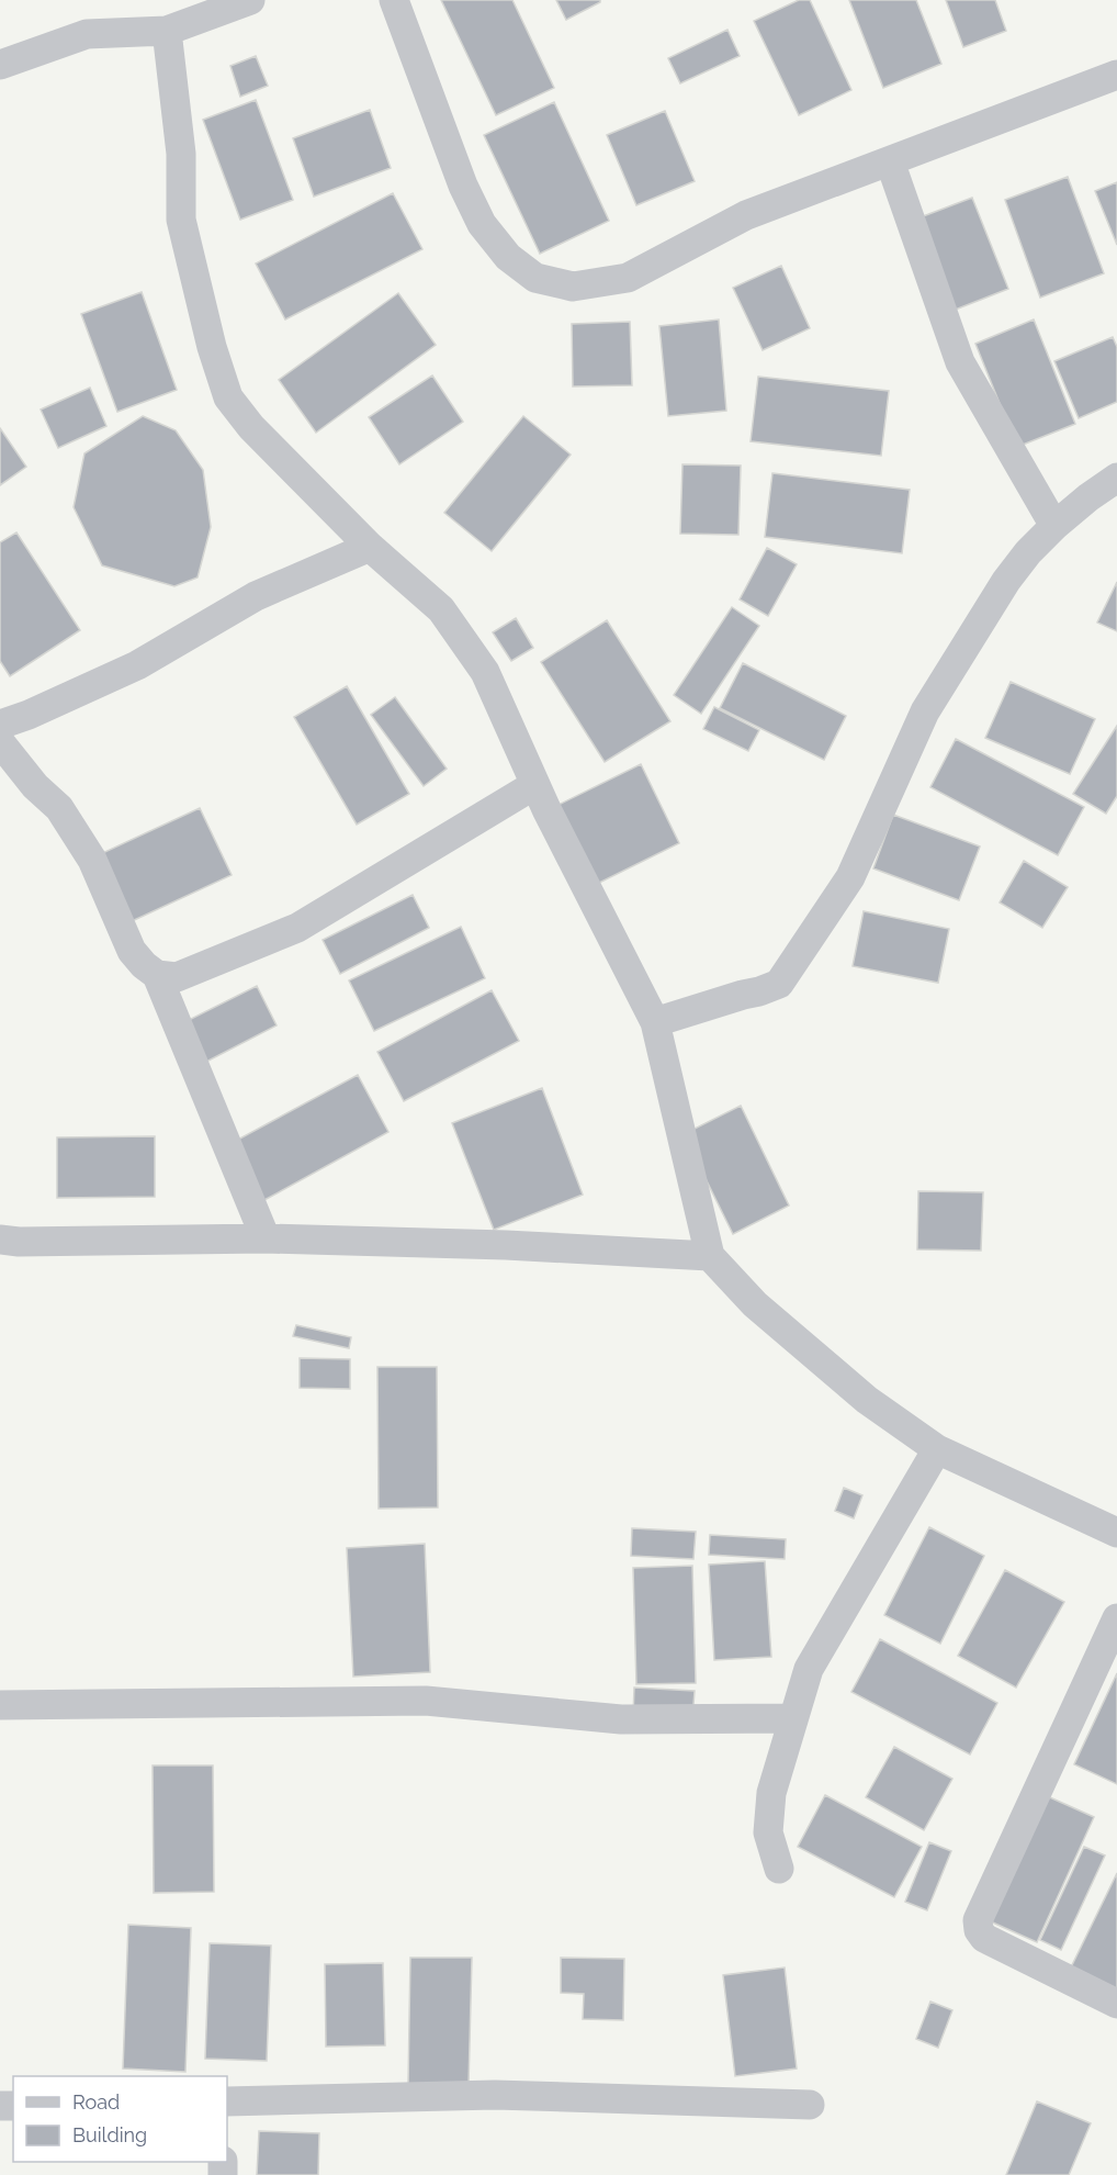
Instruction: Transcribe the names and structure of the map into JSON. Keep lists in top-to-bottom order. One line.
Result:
{"legend":["Road","Building"]}
